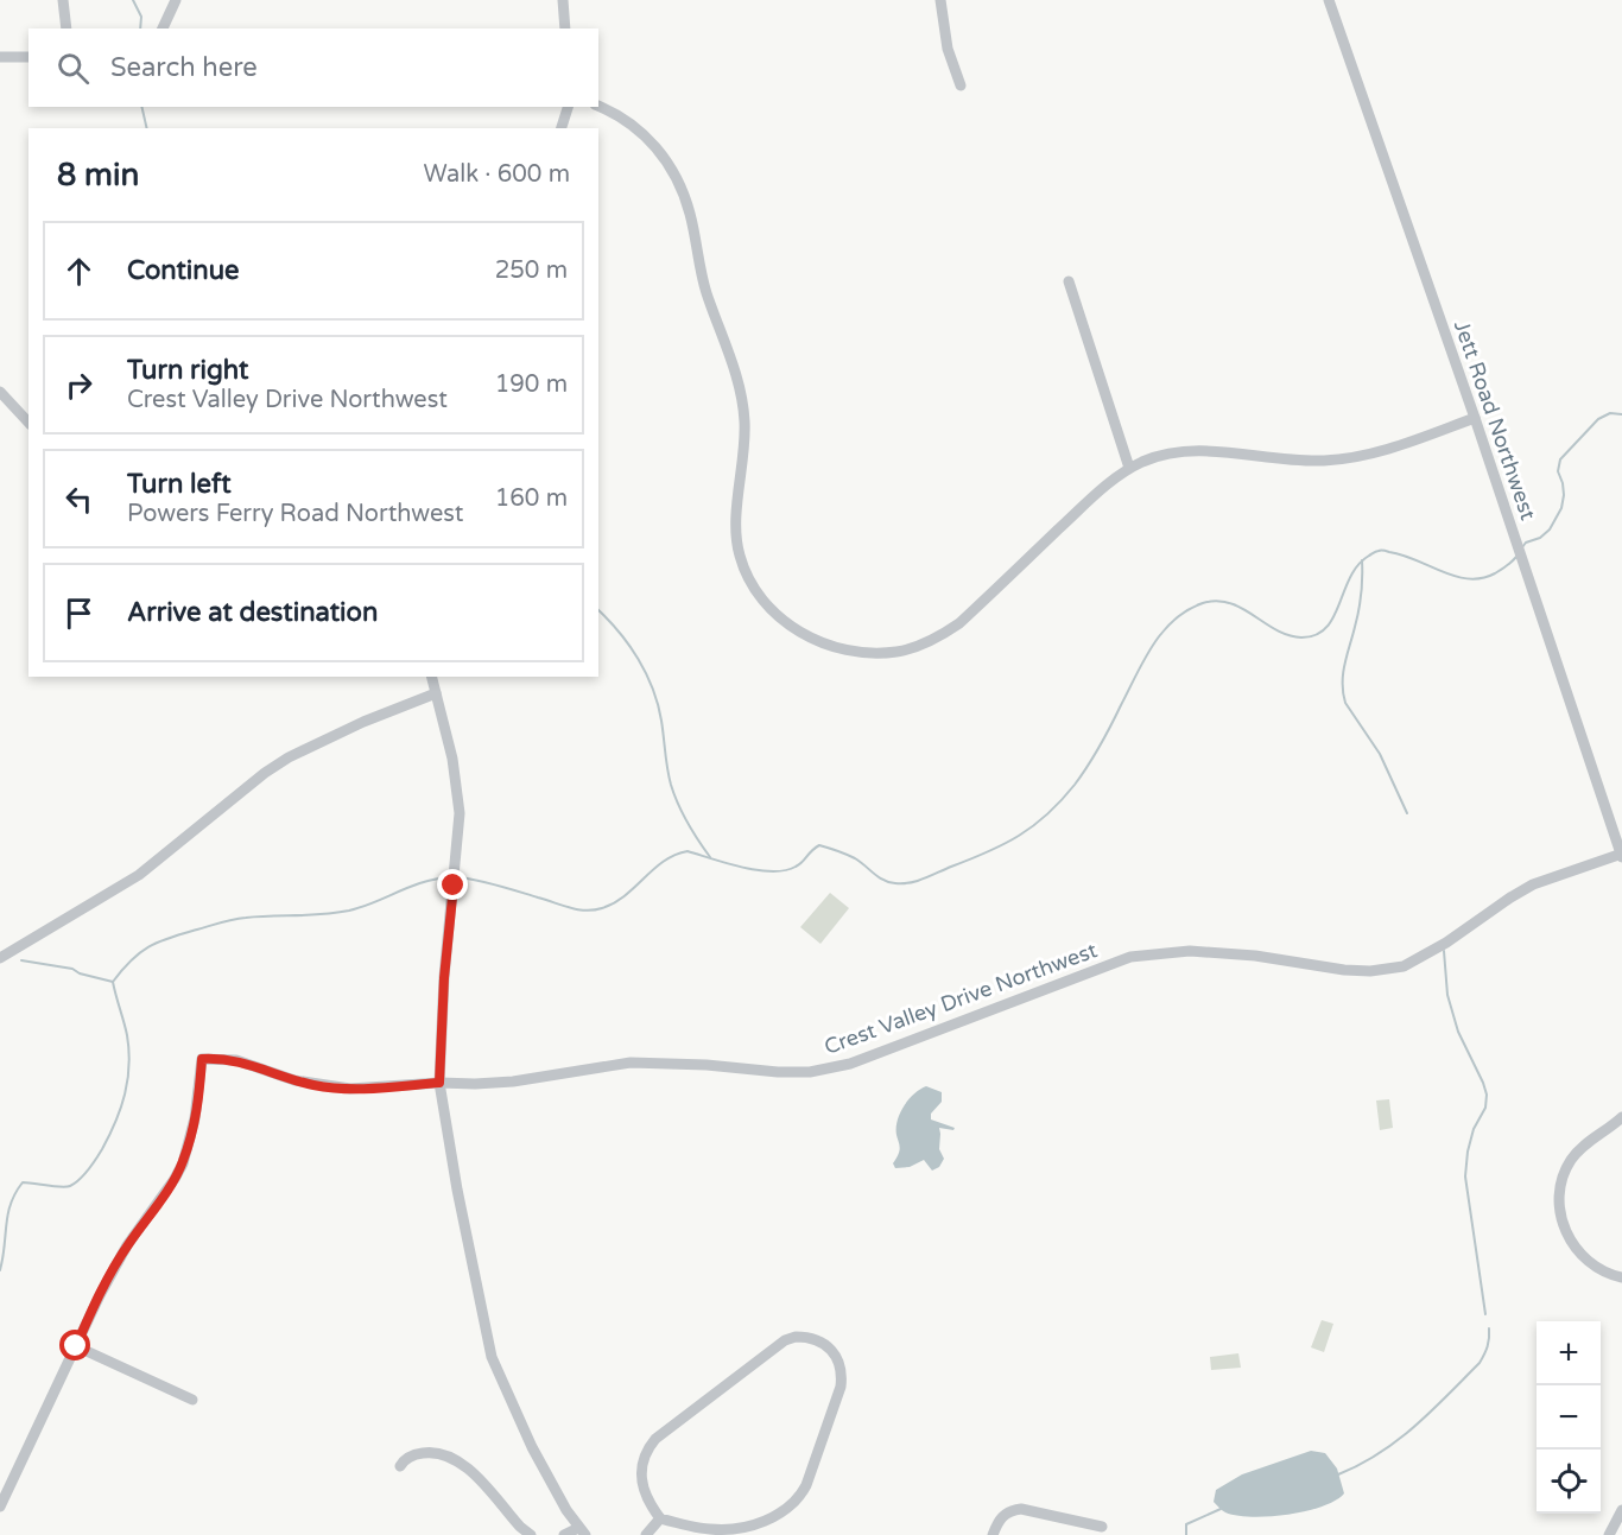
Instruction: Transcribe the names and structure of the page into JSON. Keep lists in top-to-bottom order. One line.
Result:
{"streets":{"street":["Jett Road Northwest","Crest Valley Drive Northwest"]},"crossings":[["Jett Road Northwest","Crest Valley Drive Northwest"]],"page":{"search":"Search here","heading":["8 min","Walk · 600 m"],"list":[["Continue","250 m"],["Turn right","Crest Valley Drive Northwest","190 m"],["Turn left","Powers Ferry Road Northwest","160 m"],"Arrive at destination"],"map_buttons":["+","−"]}}
